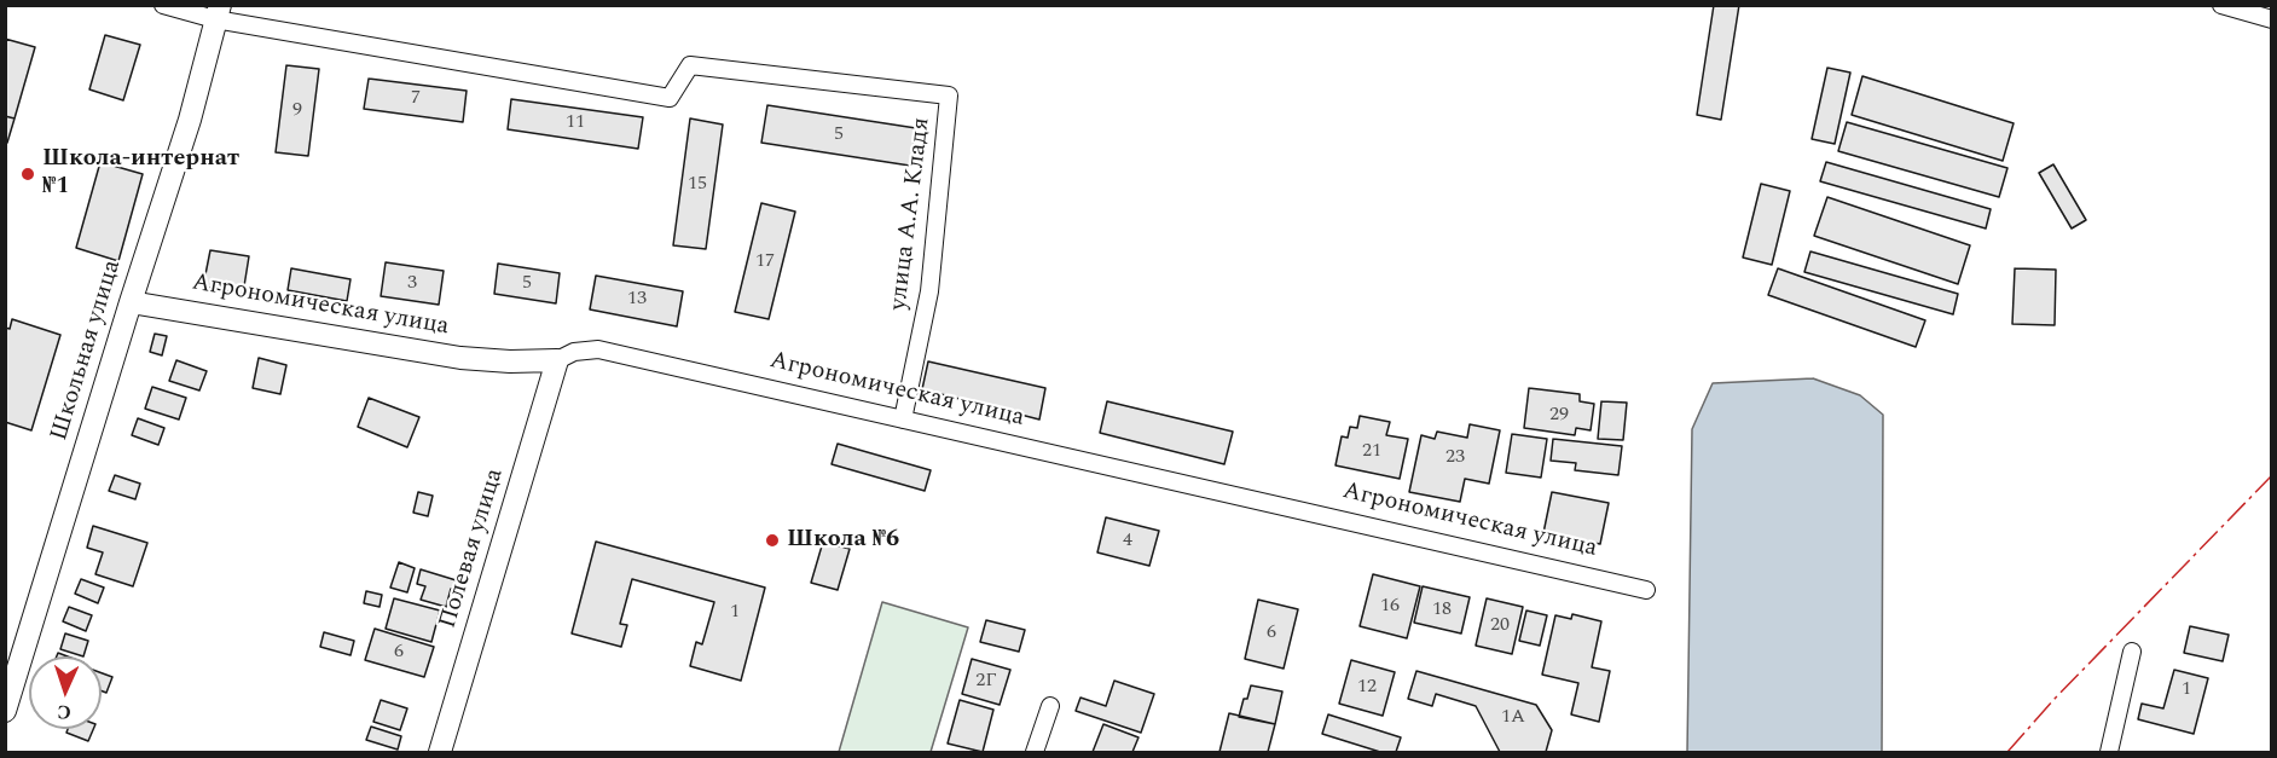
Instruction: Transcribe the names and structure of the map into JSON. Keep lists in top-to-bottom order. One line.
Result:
{"streets":{"street":["улица А.А. Кладя","Агрономическая улица","Школьная улица","Полевая улица"]},"crossings":[["улица А.А. Кладя","Агрономическая улица"],["улица А.А. Кладя","Школьная улица"],["Агрономическая улица","Школьная улица"],["Агрономическая улица","Полевая улица"]],"places":["Школа-интернат №1","Школа №6"],"house_numbers":["7","9","11","5","15","17","3","5","13","29","21","23","4","16","18","1","20","6","6","2Г","12","1","1А"],"north":"bottom"}
